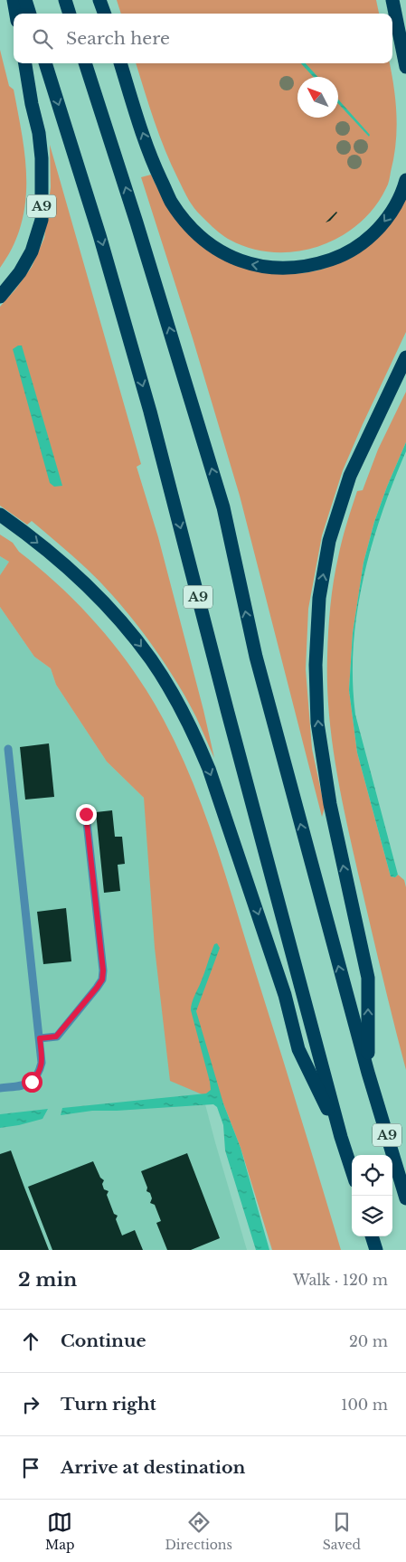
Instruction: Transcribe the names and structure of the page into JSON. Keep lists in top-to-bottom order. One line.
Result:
{"streets":{"highway":["A9"]},"north":"top left","page":{"search":"Search here","heading":["2 min","Walk · 120 m"],"list":[["Continue","20 m"],["Turn right","100 m"],"Arrive at destination"],"nav":["Map","Directions","Saved"]}}
